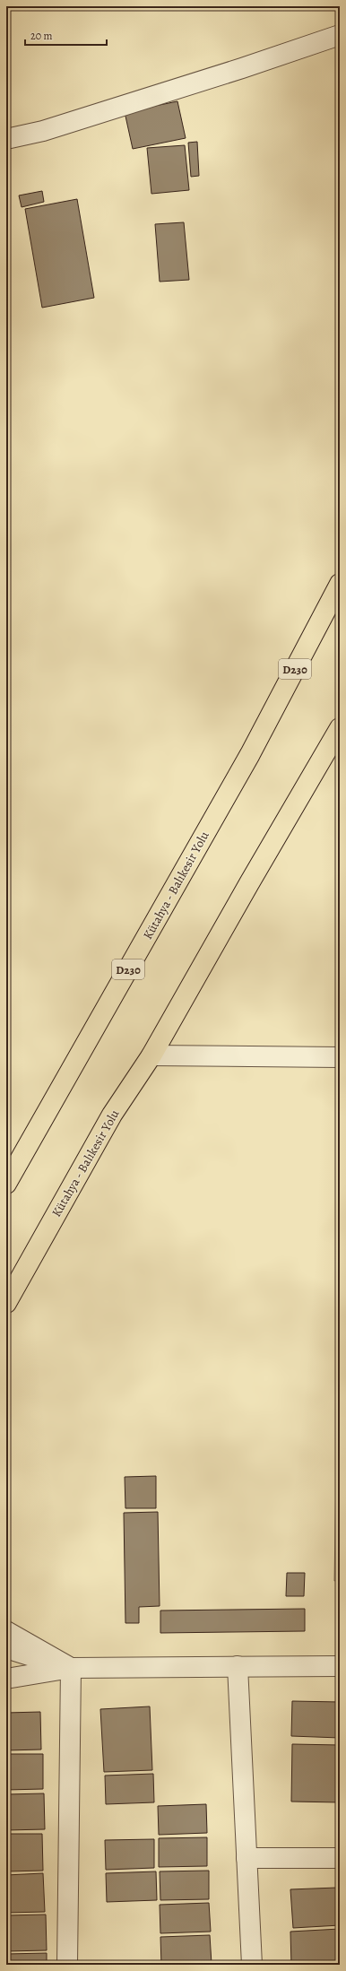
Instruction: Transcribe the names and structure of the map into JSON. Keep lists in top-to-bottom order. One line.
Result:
{"streets":{"highway":["D230","Kütahya - Balıkesir Yolu"]},"scale_bar":"20 m"}
